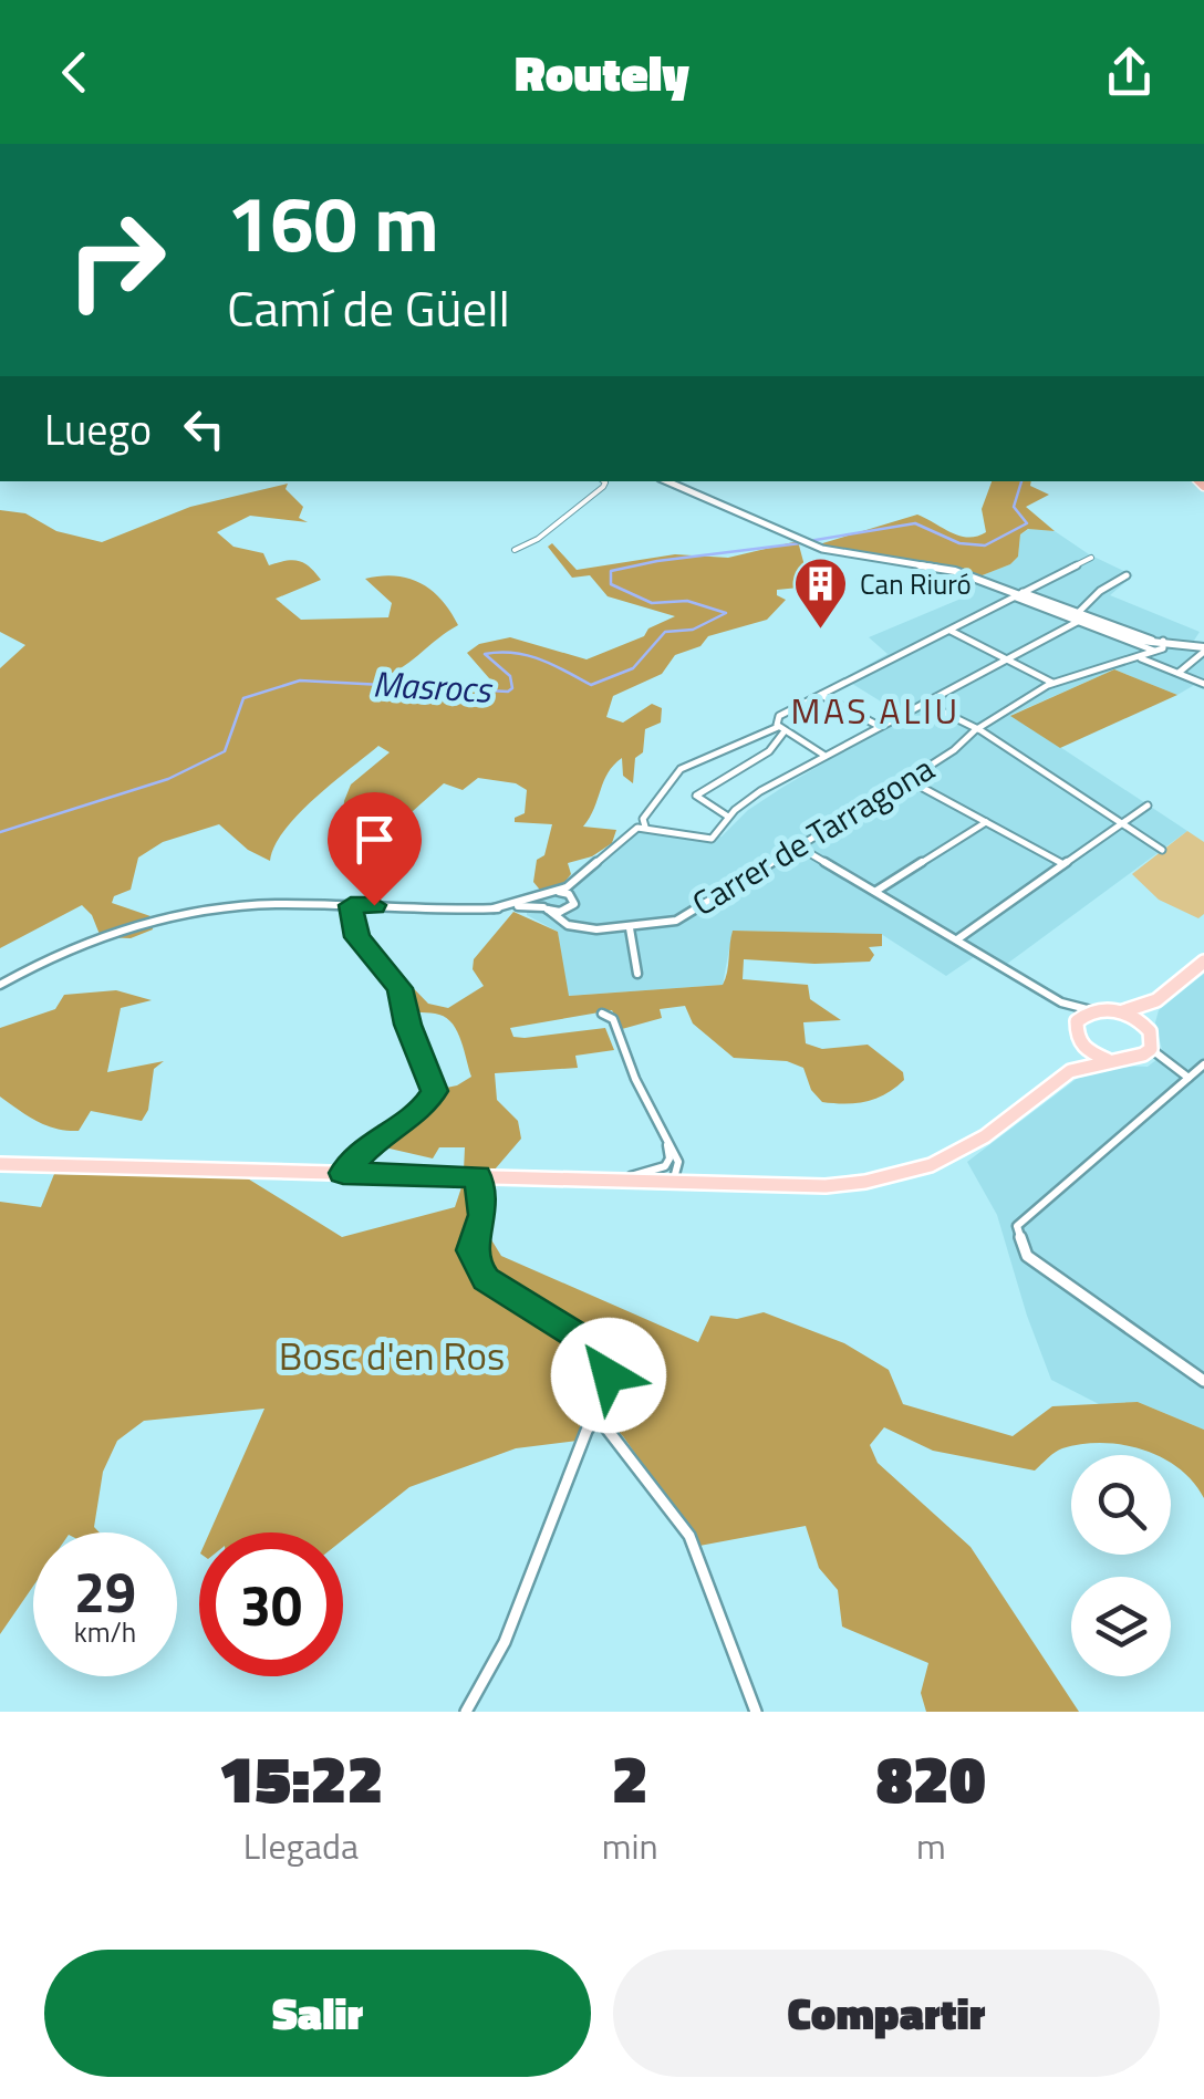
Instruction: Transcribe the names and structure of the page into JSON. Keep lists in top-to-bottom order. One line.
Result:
{"streets":{"street":["Carrer de Tarragona"]},"districts":["MAS ALIU"],"water":["Masrocs"],"parks":["Bosc d'en Ros"],"places":{"building":["Can Riuró"]},"page":{"header":"Routely","turn":["160 m","Camí de Güell"],"then":"Luego","speed":"29 km/h","limit":"30","eta":["15:22","Llegada","2","min","820","m"],"buttons":["Salir","Compartir"]}}
